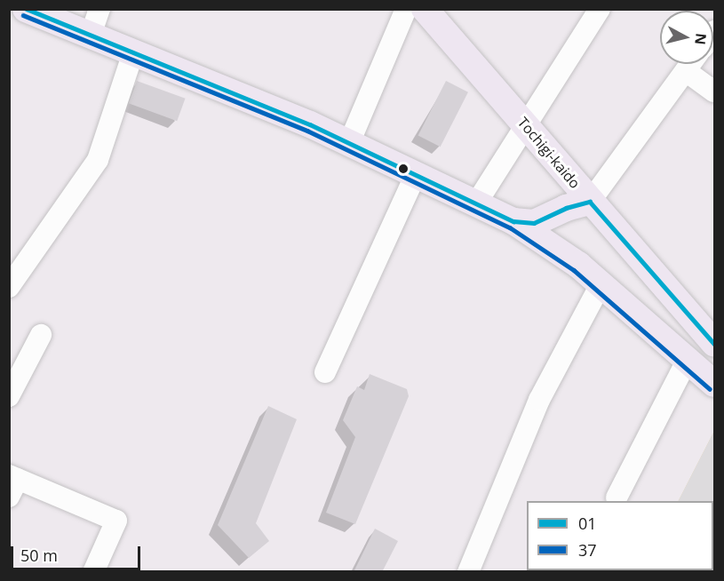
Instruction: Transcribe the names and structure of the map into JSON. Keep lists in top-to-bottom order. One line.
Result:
{"streets":{"main road":["Tochigi-kaido"]},"lines":["transit line 01","transit line 37"],"legend":["01","37"],"scale_bar":"50 m","north":"right"}
